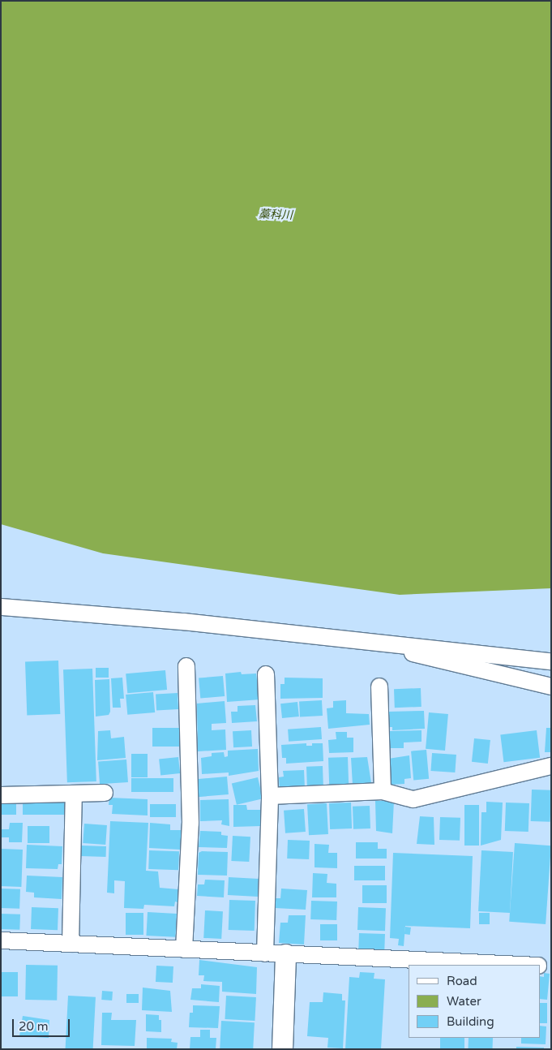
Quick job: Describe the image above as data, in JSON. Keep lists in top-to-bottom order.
{
  "water": ["藁科川"],
  "legend": ["Road", "Water", "Building"],
  "scale_bar": "20 m"
}
